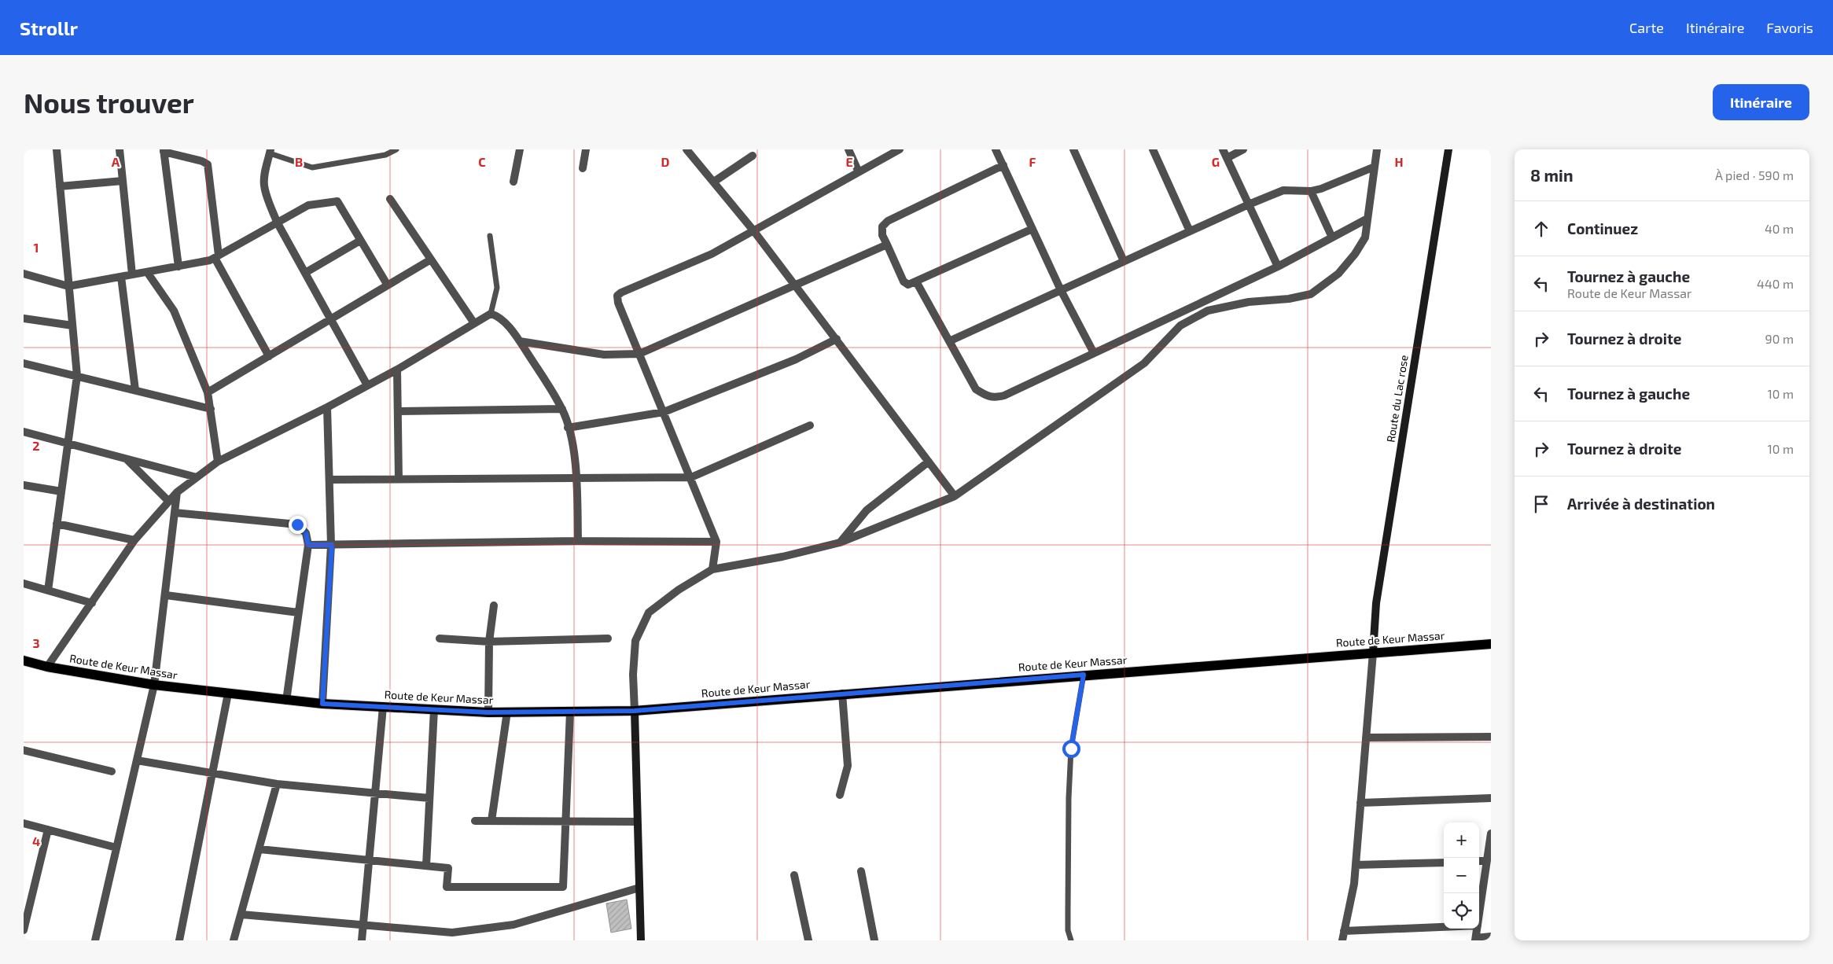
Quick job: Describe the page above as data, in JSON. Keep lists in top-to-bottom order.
{
  "streets": {
    "main road": ["Route du Lac rose", "Route de Keur Massar"]
  },
  "crossings": [
    ["Route du Lac rose", "Route de Keur Massar"]
  ],
  "page": {
    "header": "Strollr",
    "nav": ["Carte", "Itinéraire", "Favoris"],
    "buttons": "Itinéraire",
    "title": "Nous trouver",
    "heading": ["8 min", "À pied · 590 m"],
    "list": [
      ["Continuez", "40 m"],
      ["Tournez à gauche", "Route de Keur Massar", "440 m"],
      ["Tournez à droite", "90 m"],
      ["Tournez à gauche", "10 m"],
      ["Tournez à droite", "10 m"],
      "Arrivée à destination"
    ],
    "map_buttons": ["+", "−"]
  },
  "grid": {
    "columns": [
      "A",
      "B",
      "C",
      "D",
      "E",
      "F",
      "G",
      "H"
    ],
    "rows": [
      "1",
      "2",
      "3",
      "4"
    ]
  }
}
